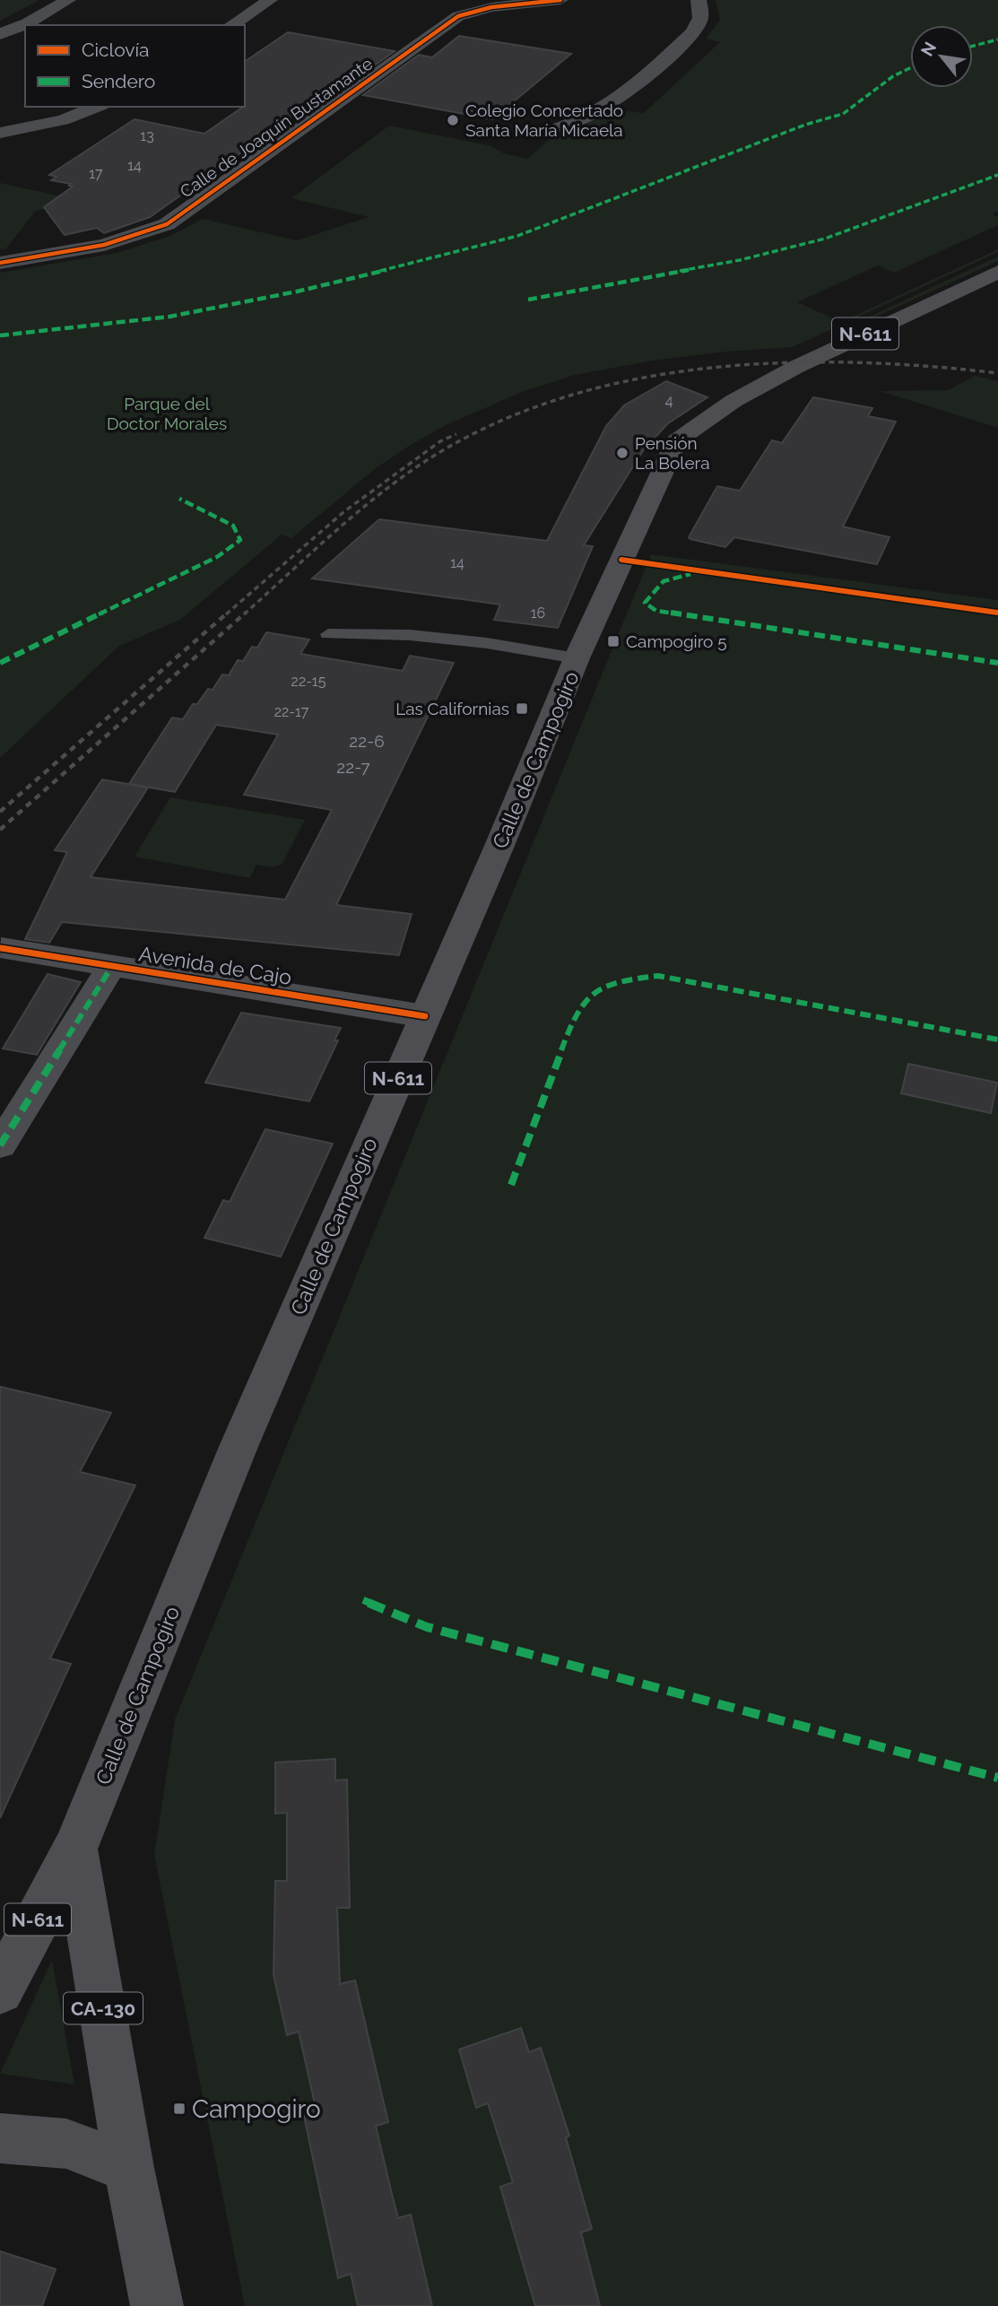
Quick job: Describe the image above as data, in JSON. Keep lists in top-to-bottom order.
{
  "streets": {
    "main road": ["N-611", "Calle de Campogiro", "CA-130"],
    "street": ["Calle de Joaquín Bustamante", "Avenida de Cajo"]
  },
  "crossings": [
    ["N-611", "Calle de Campogiro"],
    ["N-611", "CA-130"],
    ["Calle de Campogiro", "Avenida de Cajo"],
    ["Calle de Campogiro", "CA-130"]
  ],
  "parks": ["Parque del Doctor Morales"],
  "places": {
    "other": ["Colegio Concertado Santa María Micaela", "Pensión La Bolera"],
    "transit": ["Campogiro 5", "Las Californias", "Campogiro"]
  },
  "house_numbers": [
    "13",
    "14",
    "17",
    "4",
    "14",
    "16",
    "22-15",
    "22-17",
    "22-6",
    "22-7"
  ],
  "legend": ["Ciclovía", "Sendero"],
  "north": "top left"
}
